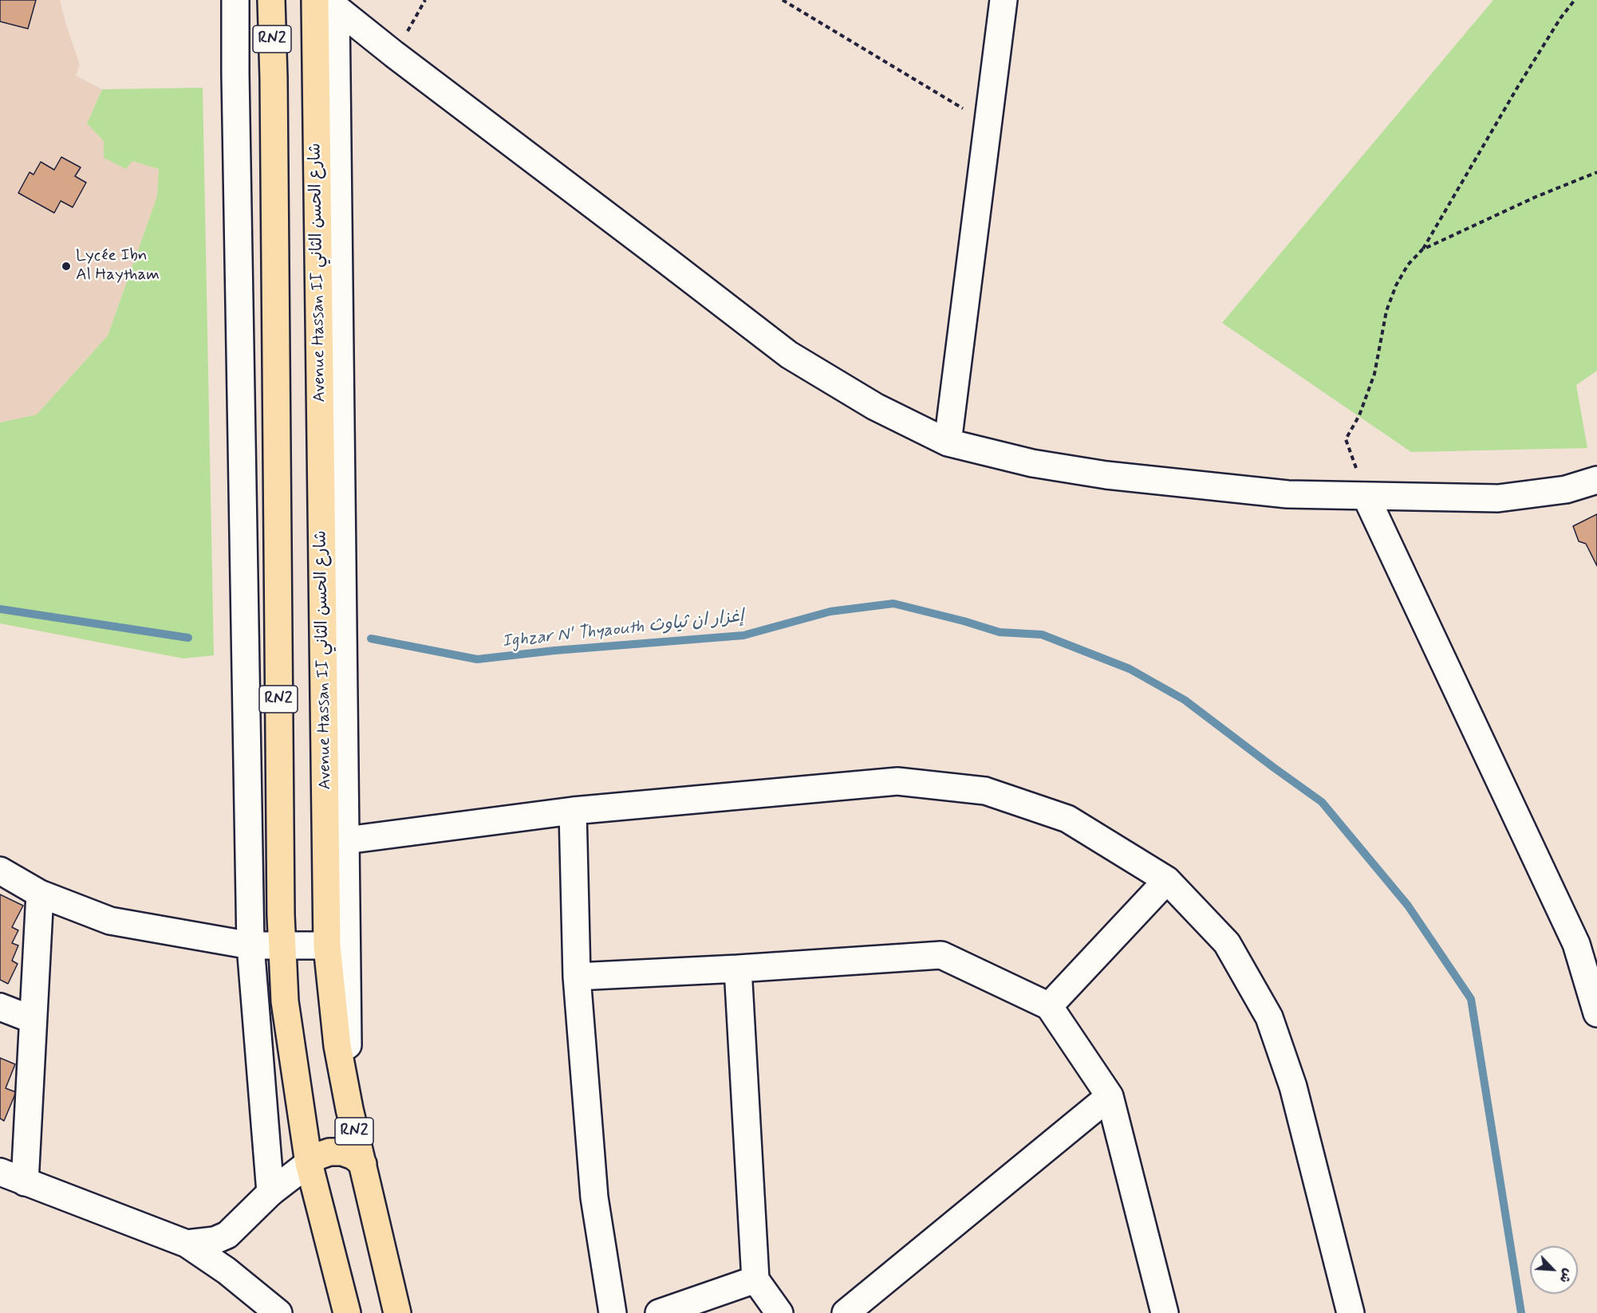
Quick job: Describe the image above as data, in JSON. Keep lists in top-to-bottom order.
{
  "streets": {
    "highway": ["RN2", "Avenue Hassan II شارع الحسن الثاني"]
  },
  "water": ["Ighzar N' Thyaouth إغزار ان ثياوث"],
  "places": ["Lycée Ibn Al Haytham"],
  "north": "bottom right"
}
